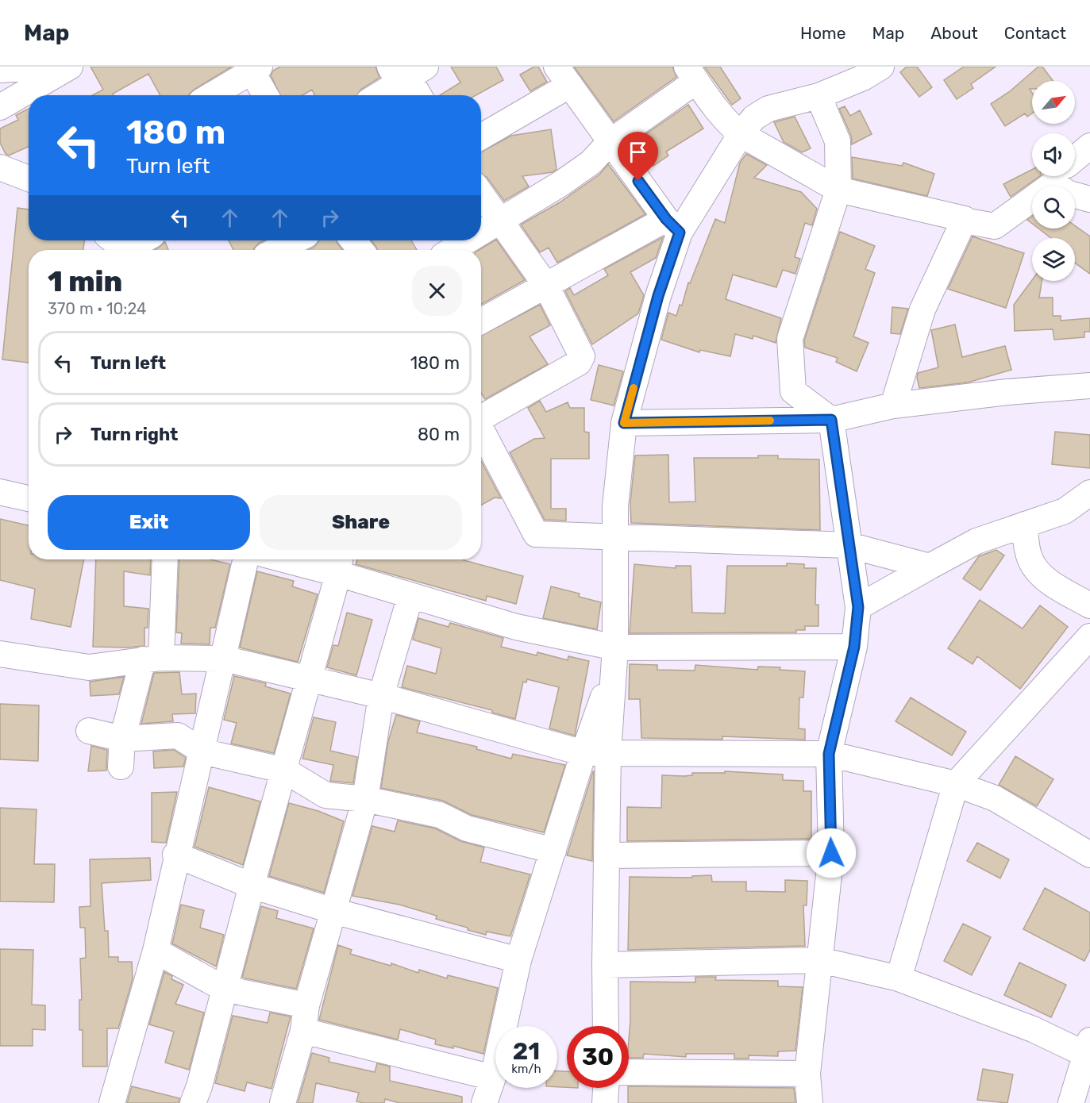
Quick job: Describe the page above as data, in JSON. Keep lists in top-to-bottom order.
{
  "north": "top right",
  "page": {
    "header": "Map",
    "nav": [
      "Home",
      "Map",
      "About",
      "Contact"
    ],
    "turn": ["180 m", "Turn left"],
    "heading": ["1 min", "370 m · 10:24"],
    "list": [
      {
        "name": "Turn left",
        "value": "180 m"
      },
      {
        "name": "Turn right",
        "value": "80 m"
      }
    ],
    "buttons": ["Exit", "Share"],
    "speed": "21 km/h",
    "limit": "30"
  }
}
